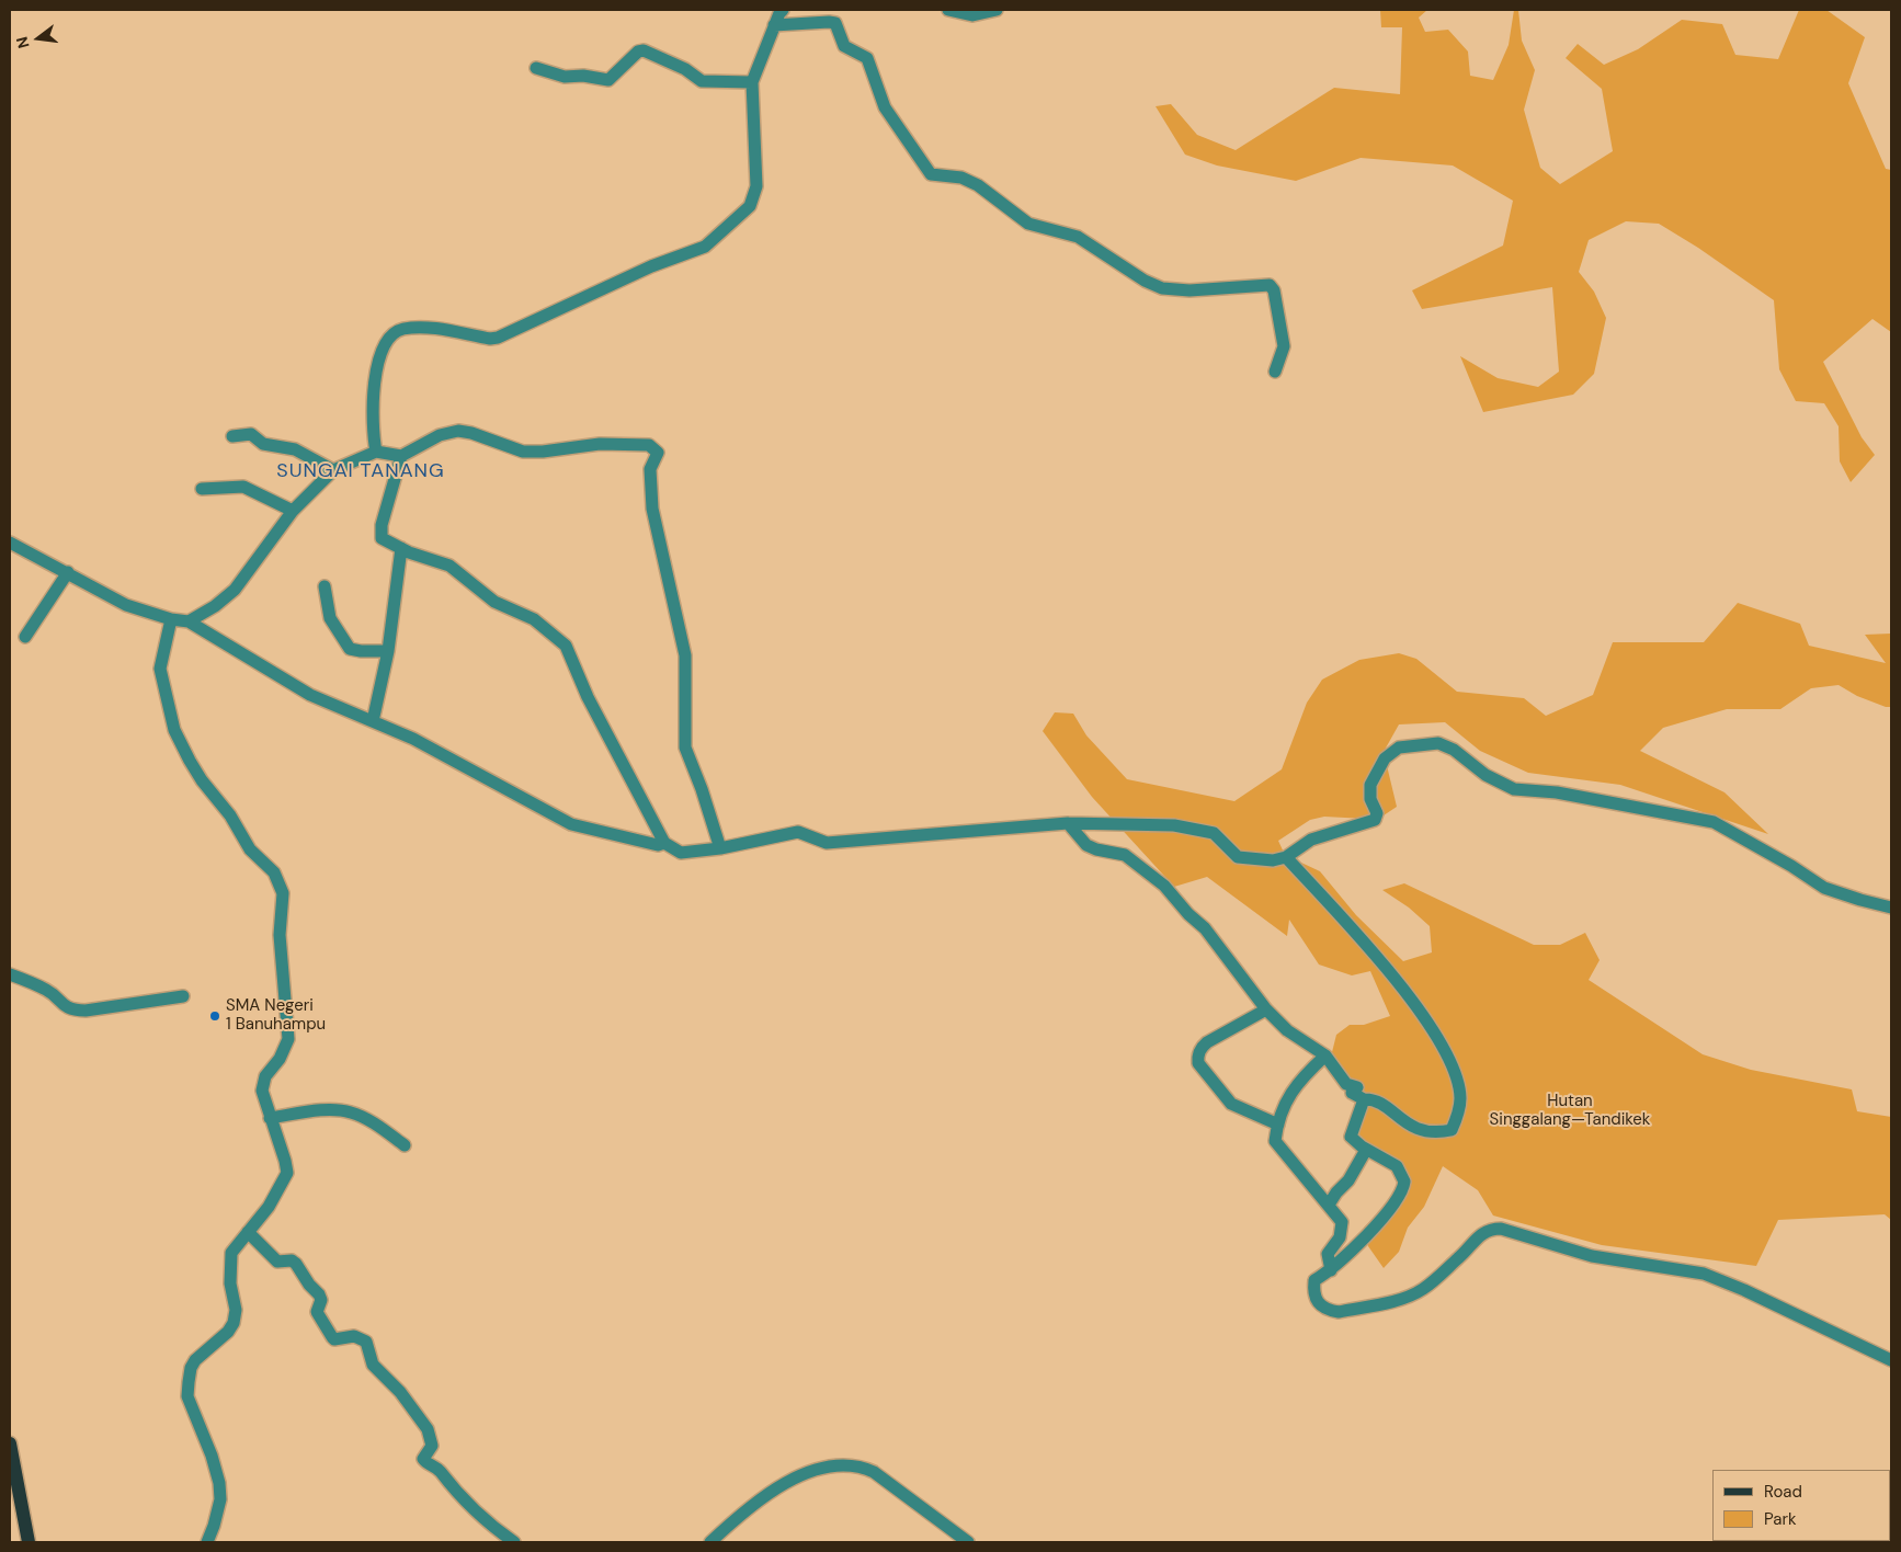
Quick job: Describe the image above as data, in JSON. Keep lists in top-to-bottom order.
{
  "districts": ["SUNGAI TANANG"],
  "parks": ["Hutan Singgalang—Tandikek"],
  "places": ["SMA Negeri 1 Banuhampu"],
  "legend": ["Road", "Park"],
  "north": "left"
}
